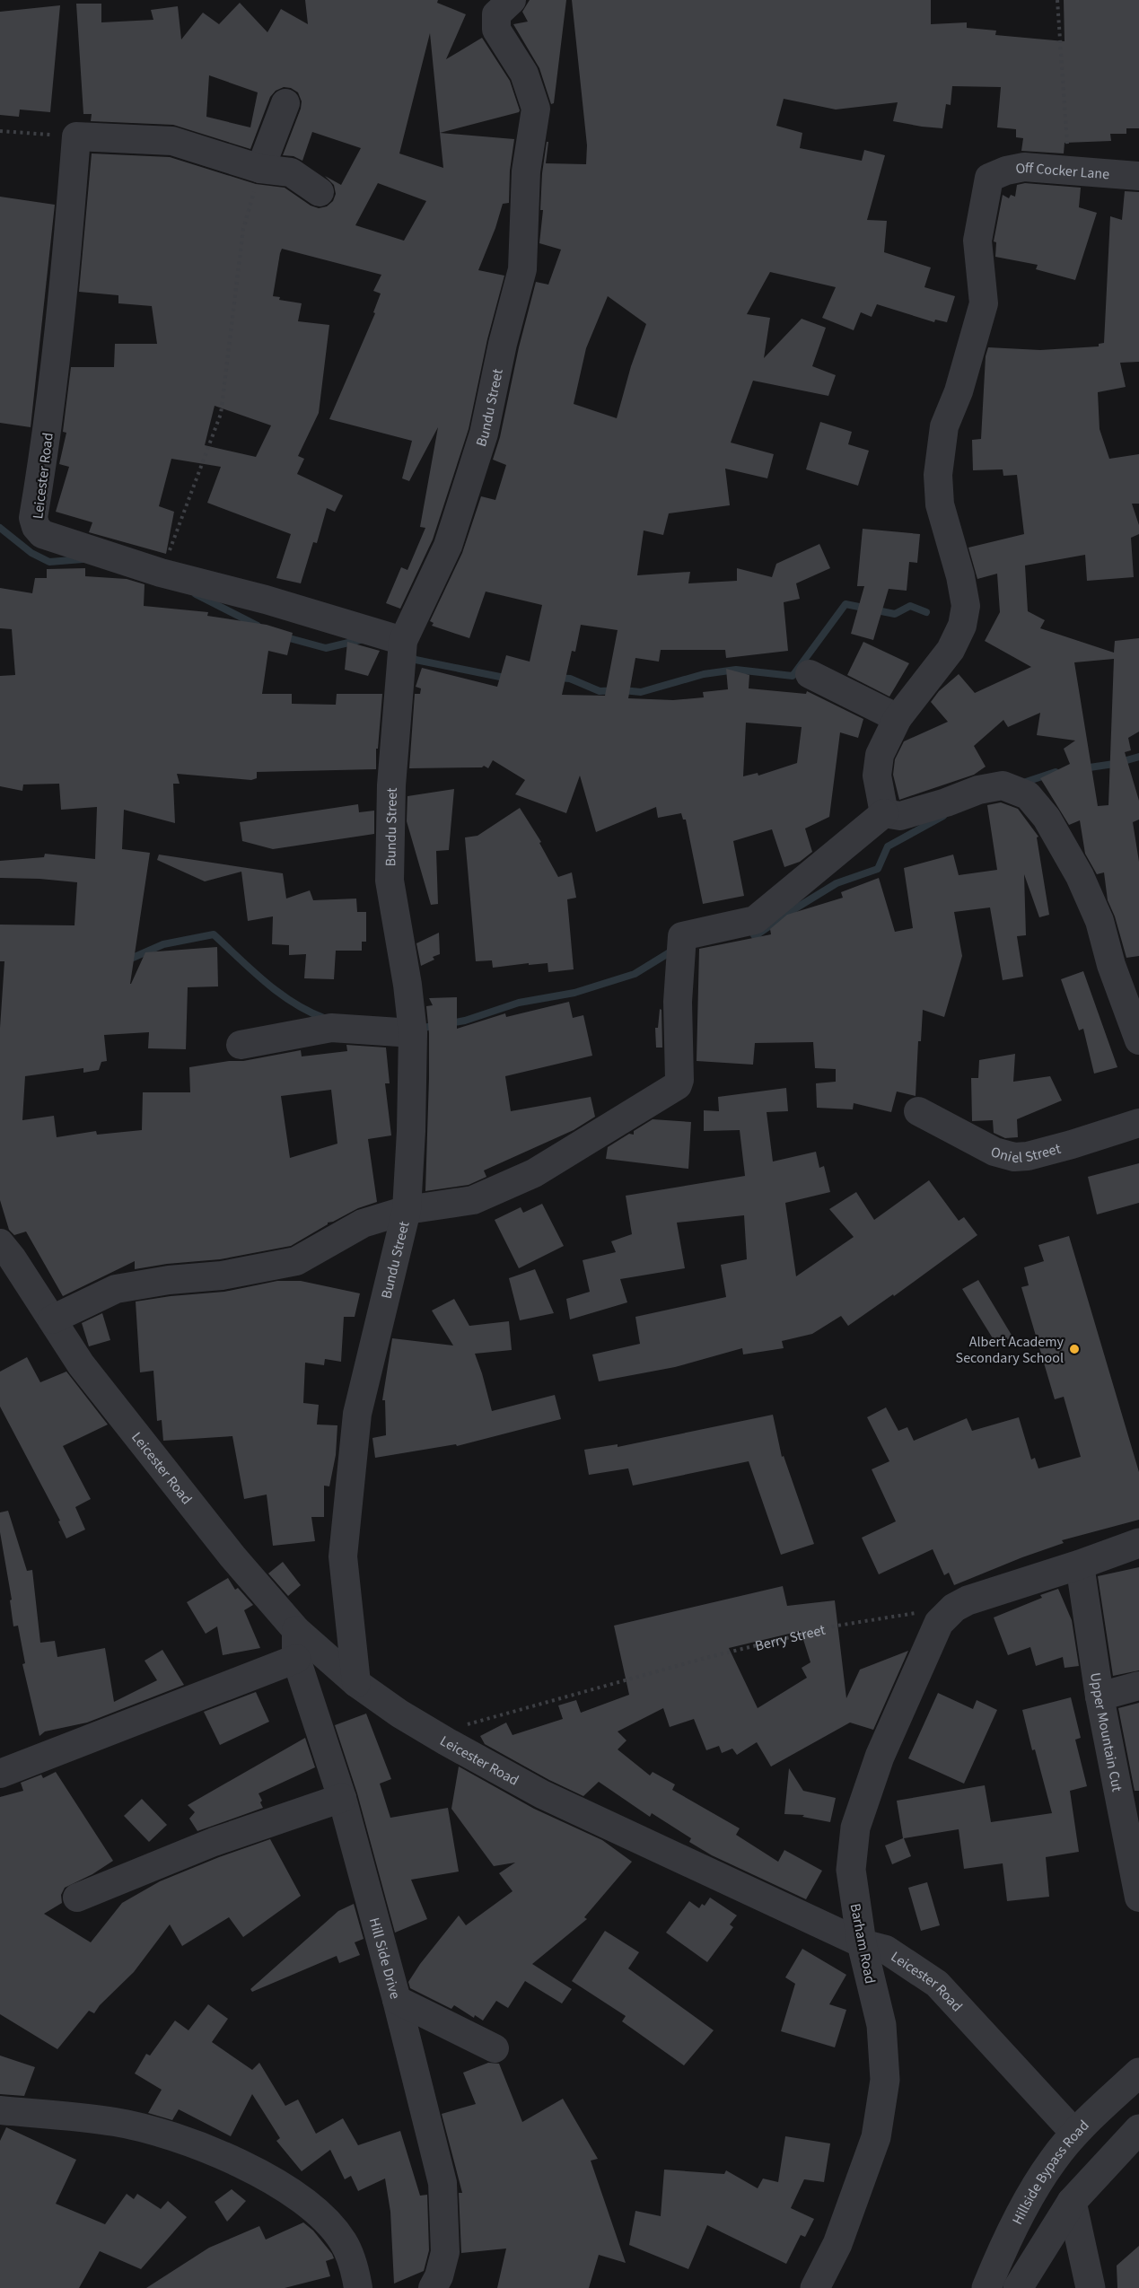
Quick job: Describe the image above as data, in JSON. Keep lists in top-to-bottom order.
{
  "streets": {
    "street": [
      "Off Cocker Lane",
      "Bundu Street",
      "Leicester Road",
      "Oniel Street",
      "Upper Mountain Cut",
      "Barham Road",
      "Hill Side Drive",
      "Hillside Bypass Road"
    ],
    "path": ["Berry Street"]
  },
  "crossings": [
    ["Bundu Street", "Leicester Road"],
    ["Leicester Road", "Berry Street"],
    ["Leicester Road", "Barham Road"],
    ["Leicester Road", "Hill Side Drive"],
    ["Leicester Road", "Hillside Bypass Road"],
    ["Berry Street", "Barham Road"]
  ],
  "places": ["Albert Academy Secondary School"]
}
